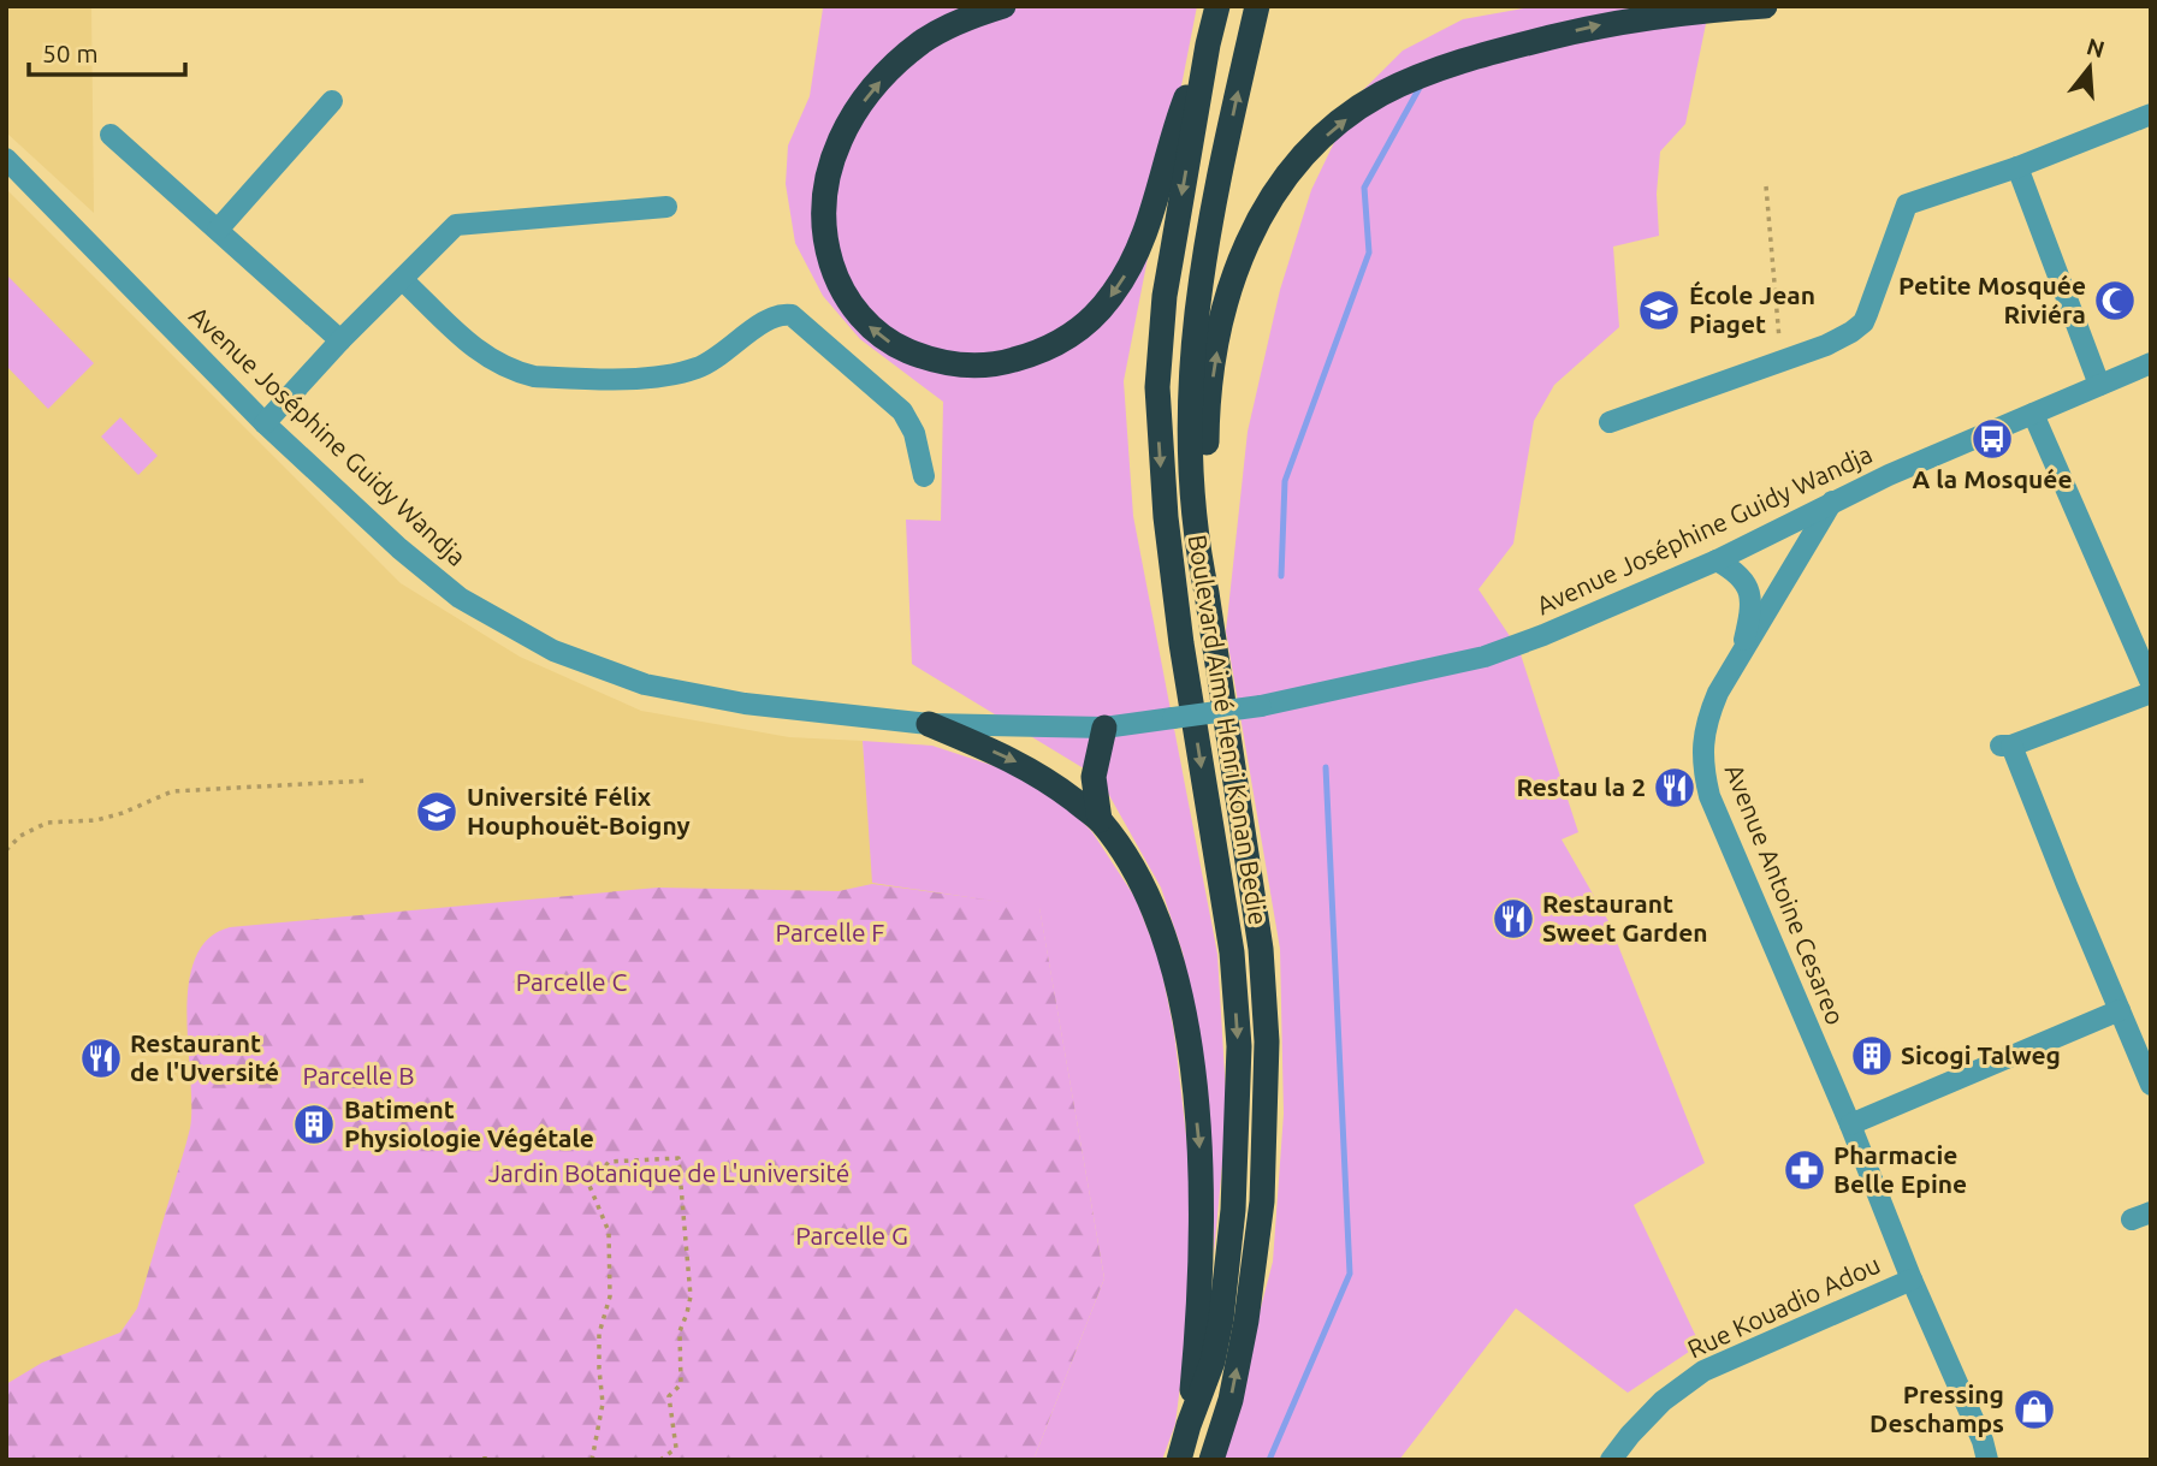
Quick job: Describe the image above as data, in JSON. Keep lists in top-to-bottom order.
{
  "streets": {
    "highway": ["Boulevard Aimé Henri Konan Bedie"],
    "street": ["Avenue Joséphine Guidy Wandja", "Avenue Antoine Cesareo", "Rue Kouadio Adou"]
  },
  "crossings": [
    ["Avenue Joséphine Guidy Wandja", "Avenue Antoine Cesareo"],
    ["Avenue Antoine Cesareo", "Rue Kouadio Adou"]
  ],
  "parks": [
    "Parcelle F",
    "Parcelle C",
    "Parcelle B",
    "Jardin Botanique de L'université",
    "Parcelle G"
  ],
  "places": {
    "mosque": ["Petite Mosquée Riviéra"],
    "school or university": ["École Jean Piaget", "Université Félix Houphouët-Boigny"],
    "bus stop": ["A la Mosquée"],
    "restaurant": ["Restau la 2", "Restaurant Sweet Garden", "Restaurant de l'Uversité"],
    "building": ["Sicogi Talweg", "Batiment Physiologie Végétale"],
    "pharmacy": ["Pharmacie Belle Epine"],
    "shop": ["Pressing Deschamps"]
  },
  "scale_bar": "50 m",
  "north": "top"
}
